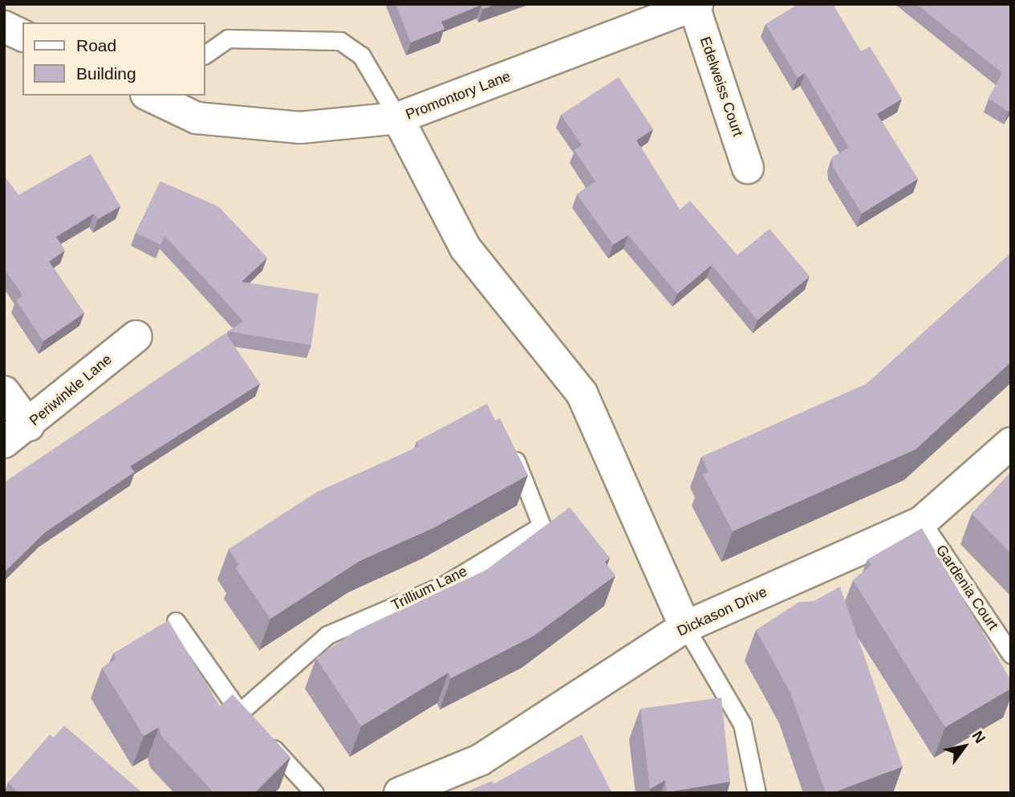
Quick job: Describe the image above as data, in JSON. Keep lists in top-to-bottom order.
{
  "streets": {
    "street": [
      "Edelweiss Court",
      "Promontory Lane",
      "Periwinkle Lane",
      "Dickason Drive"
    ],
    "lane": ["Gardenia Court", "Trillium Lane"]
  },
  "crossings": [
    ["Edelweiss Court", "Promontory Lane"],
    ["Gardenia Court", "Dickason Drive"]
  ],
  "legend": ["Road", "Building"],
  "north": "top right"
}
